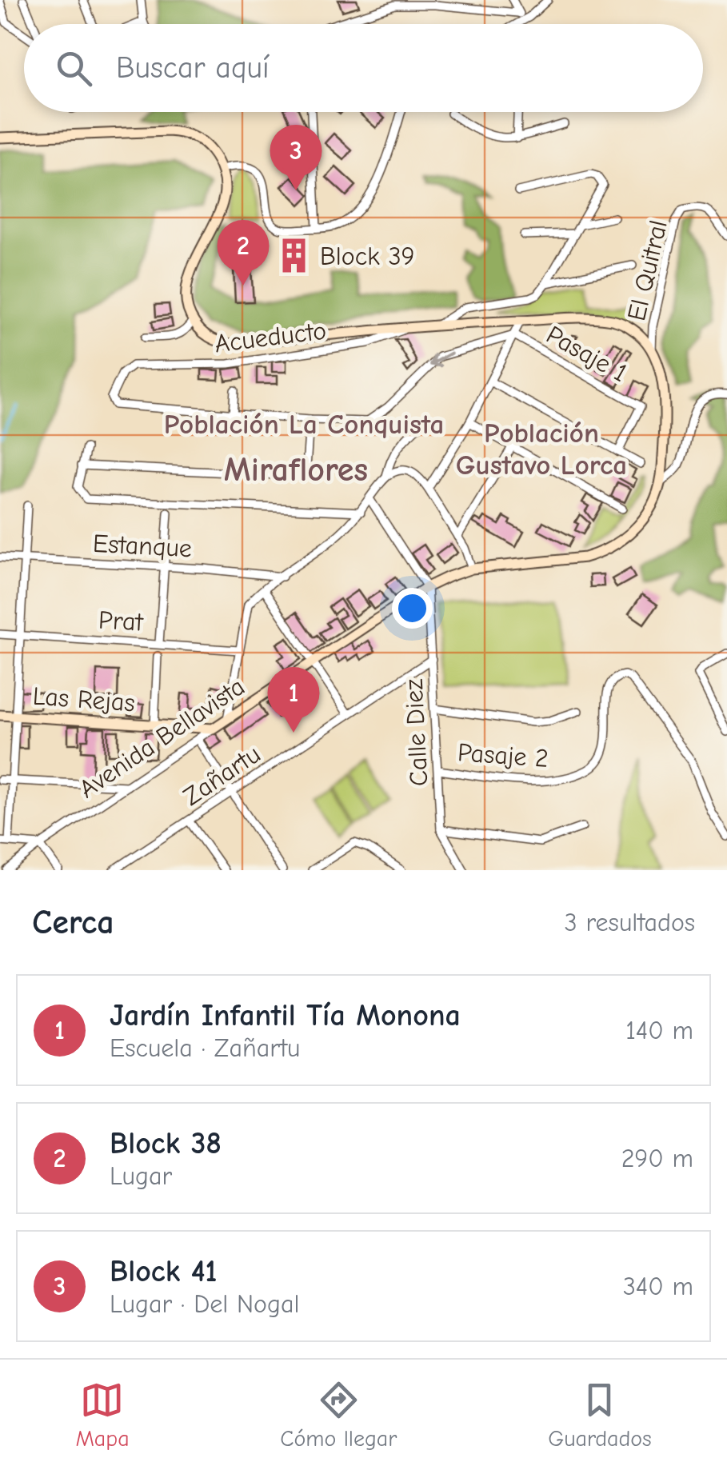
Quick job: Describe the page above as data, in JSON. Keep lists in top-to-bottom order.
{
  "streets": {
    "street": [
      "El Quitral",
      "Acueducto",
      "Pasaje 1",
      "Estanque",
      "Prat",
      "Las Rejas",
      "Calle Diez",
      "Avenida Bellavista",
      "Pasaje 2",
      "Zañartu"
    ]
  },
  "crossings": [
    ["Las Rejas", "Avenida Bellavista"],
    ["Calle Diez", "Avenida Bellavista"],
    ["Calle Diez", "Pasaje 2"],
    ["Calle Diez", "Zañartu"]
  ],
  "districts": ["Población La Conquista", "Población Gustavo Lorca", "Miraflores"],
  "places": {
    "building": ["Block 39"]
  },
  "page": {
    "search": "Buscar aquí",
    "pins": ["3", "2", "1"],
    "heading": ["Cerca", "3 resultados"],
    "list": [
      {
        "mark": "1",
        "name": "Jardín Infantil Tía Monona",
        "note": "Escuela · Zañartu",
        "value": "140 m"
      },
      {
        "mark": "2",
        "name": "Block 38",
        "note": "Lugar",
        "value": "290 m"
      },
      {
        "mark": "3",
        "name": "Block 41",
        "note": "Lugar · Del Nogal",
        "value": "340 m"
      }
    ],
    "nav": ["Mapa", "Cómo llegar", "Guardados"]
  }
}
